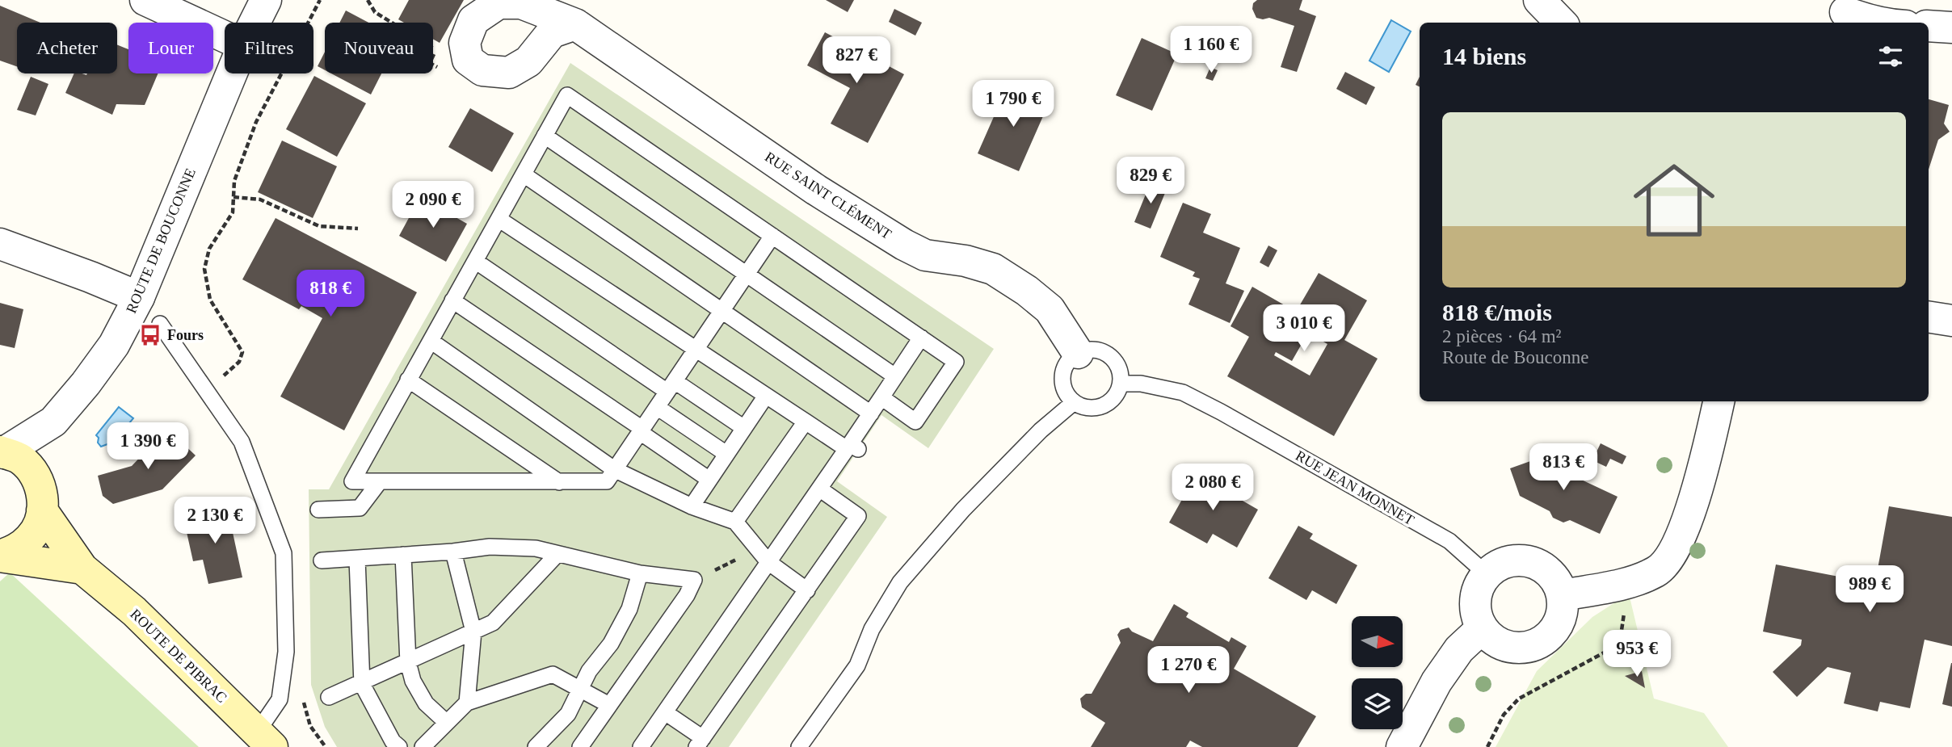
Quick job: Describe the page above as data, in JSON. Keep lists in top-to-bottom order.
{
  "streets": {
    "main road": ["ROUTE DE PIBRAC"],
    "street": ["RUE SAINT CLÉMENT", "ROUTE DE BOUCONNE"],
    "lane": ["RUE JEAN MONNET"]
  },
  "crossings": [
    ["RUE SAINT CLÉMENT", "RUE JEAN MONNET"]
  ],
  "places": {
    "bus stop": ["Fours"]
  },
  "north": "right",
  "page": {
    "chip": [
      "Acheter",
      "Louer",
      "Filtres",
      "Nouveau"
    ],
    "heading": "14 biens",
    "price": [
      "1 160 €",
      "827 €",
      "1 790 €",
      "829 €",
      "2 090 €",
      "818 €",
      "3 010 €",
      "1 390 €",
      "813 €",
      "2 080 €",
      "2 130 €",
      "989 €",
      "953 €",
      "1 270 €"
    ],
    "list": [
      {
        "name": "818 €/mois",
        "note": "2 pièces · 64 m² · Route de Bouconne"
      }
    ]
  }
}
